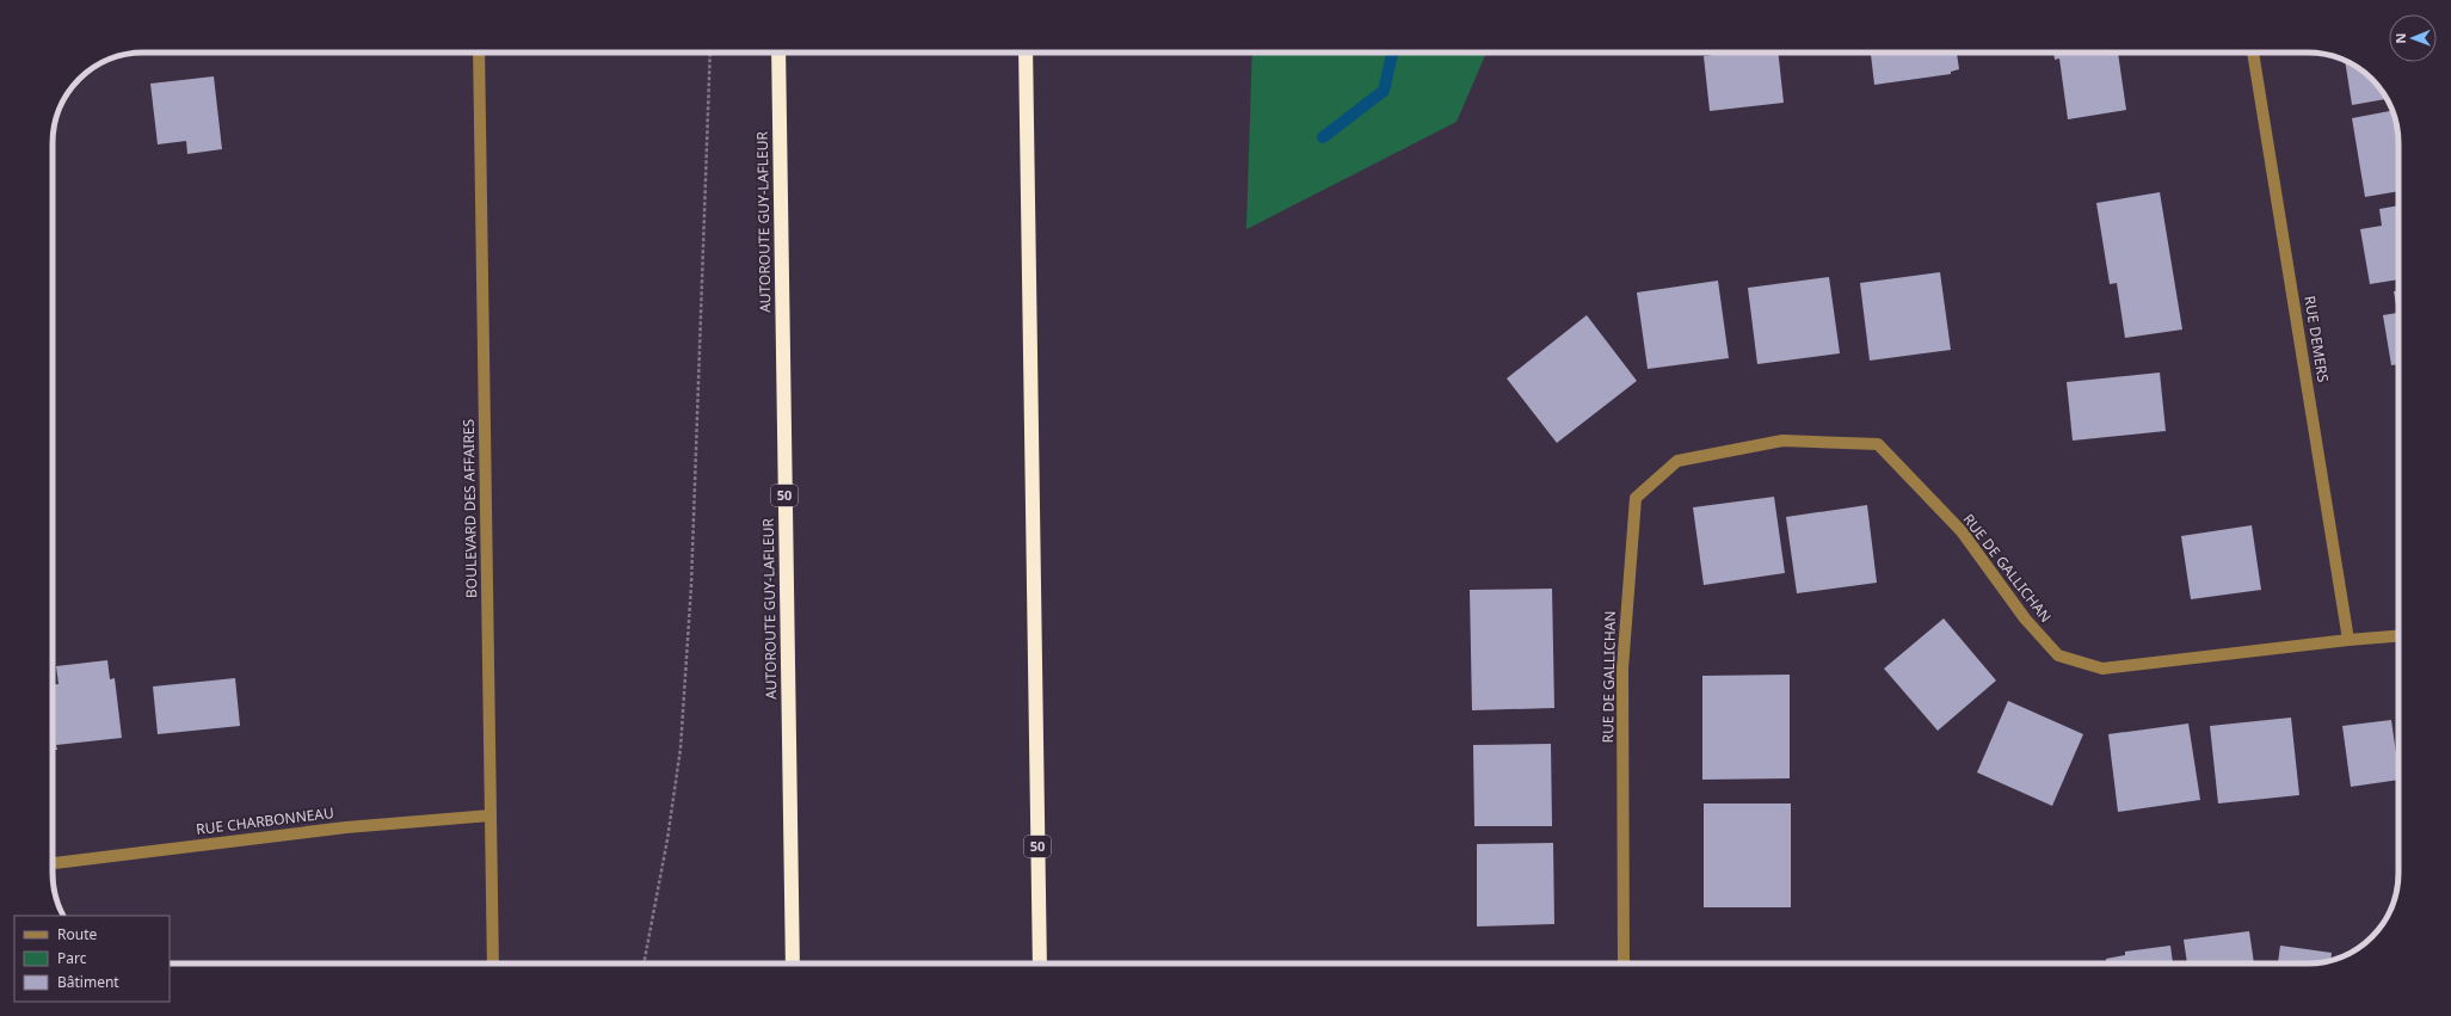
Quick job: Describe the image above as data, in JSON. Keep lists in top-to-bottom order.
{
  "streets": {
    "highway": ["AUTOROUTE GUY-LAFLEUR", "50"],
    "street": [
      "RUE DEMERS",
      "BOULEVARD DES AFFAIRES",
      "RUE DE GALLICHAN",
      "RUE CHARBONNEAU"
    ]
  },
  "crossings": [
    ["RUE DEMERS", "RUE DE GALLICHAN"],
    ["BOULEVARD DES AFFAIRES", "RUE CHARBONNEAU"]
  ],
  "legend": ["Route", "Parc", "Bâtiment"],
  "north": "left"
}
